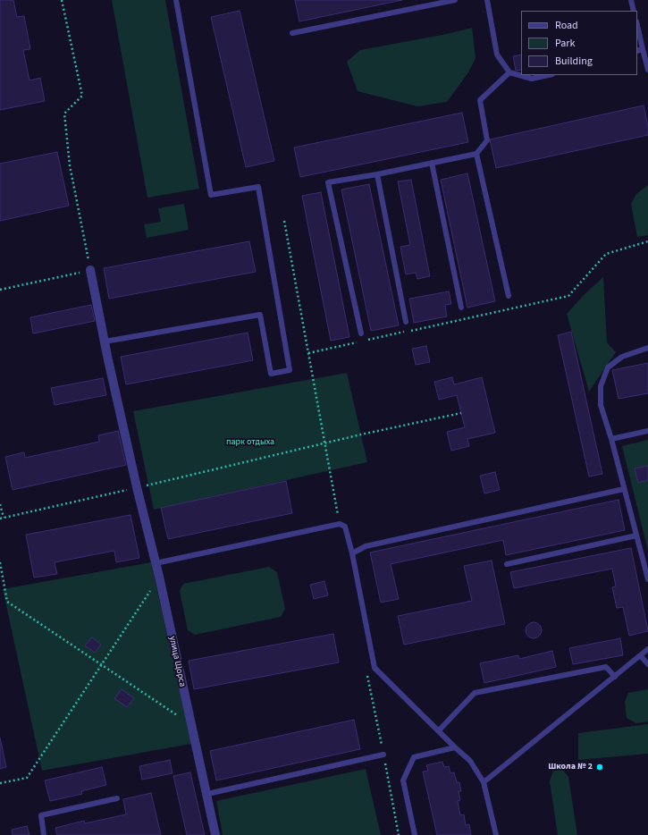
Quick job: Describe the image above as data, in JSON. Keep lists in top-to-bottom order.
{
  "streets": {
    "street": ["улица Щорса"]
  },
  "parks": ["парк отдыха"],
  "places": ["Школа № 2"],
  "legend": ["Road", "Park", "Building"]
}
